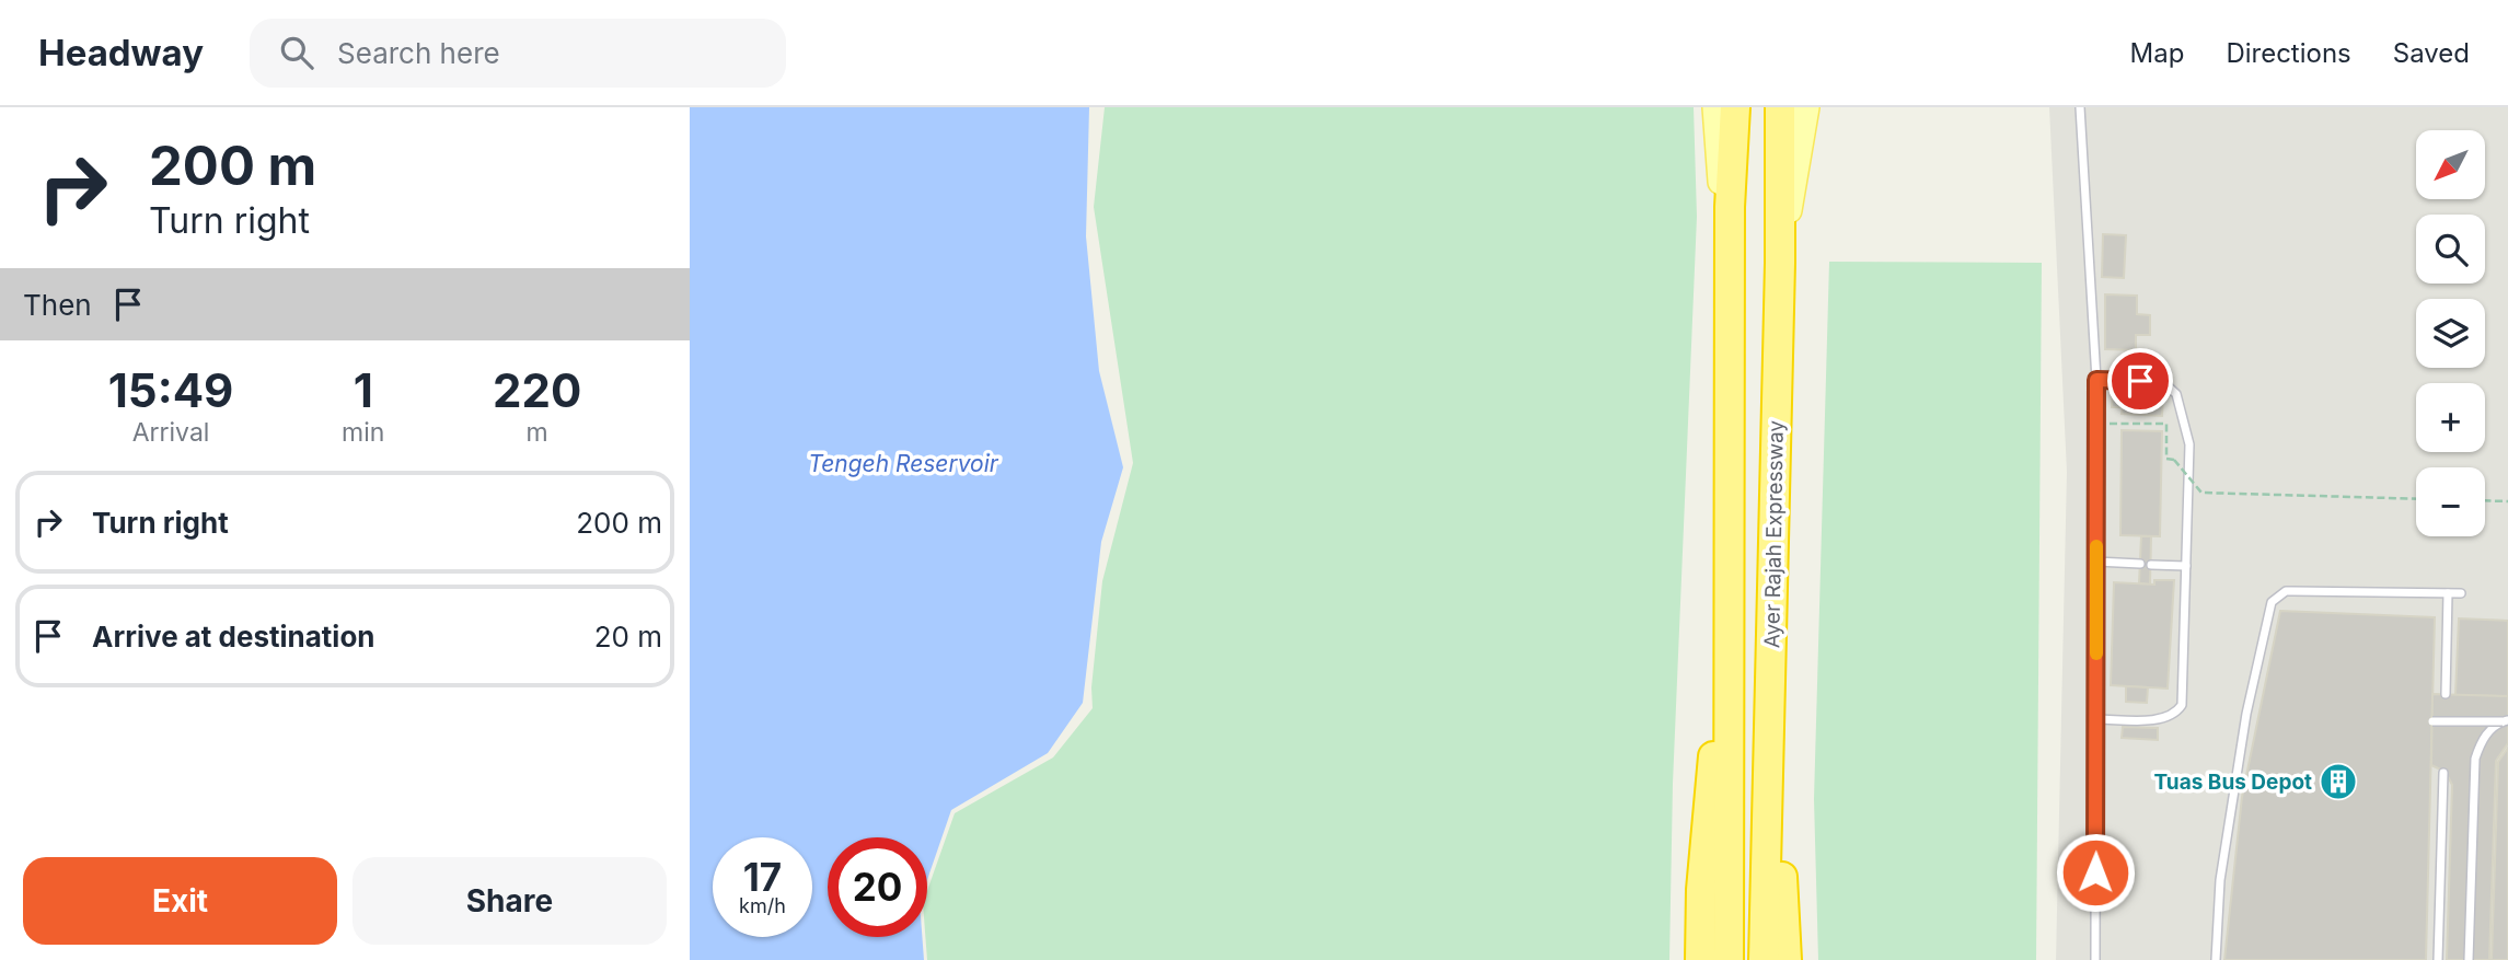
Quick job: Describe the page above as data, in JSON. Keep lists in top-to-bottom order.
{
  "streets": {
    "highway": ["Ayer Rajah Expressway"]
  },
  "water": ["Tengeh Reservoir"],
  "places": {
    "building": ["Tuas Bus Depot"]
  },
  "north": "bottom left",
  "page": {
    "header": "Headway",
    "search": "Search here",
    "nav": ["Map", "Directions", "Saved"],
    "turn": ["200 m", "Turn right"],
    "map_buttons": ["+", "−"],
    "then": "Then",
    "eta": [
      "15:49",
      "Arrival",
      "1",
      "min",
      "220",
      "m"
    ],
    "list": [
      {
        "name": "Turn right",
        "value": "200 m"
      },
      {
        "name": "Arrive at destination",
        "value": "20 m"
      }
    ],
    "speed": "17 km/h",
    "limit": "20",
    "buttons": ["Exit", "Share"]
  }
}
